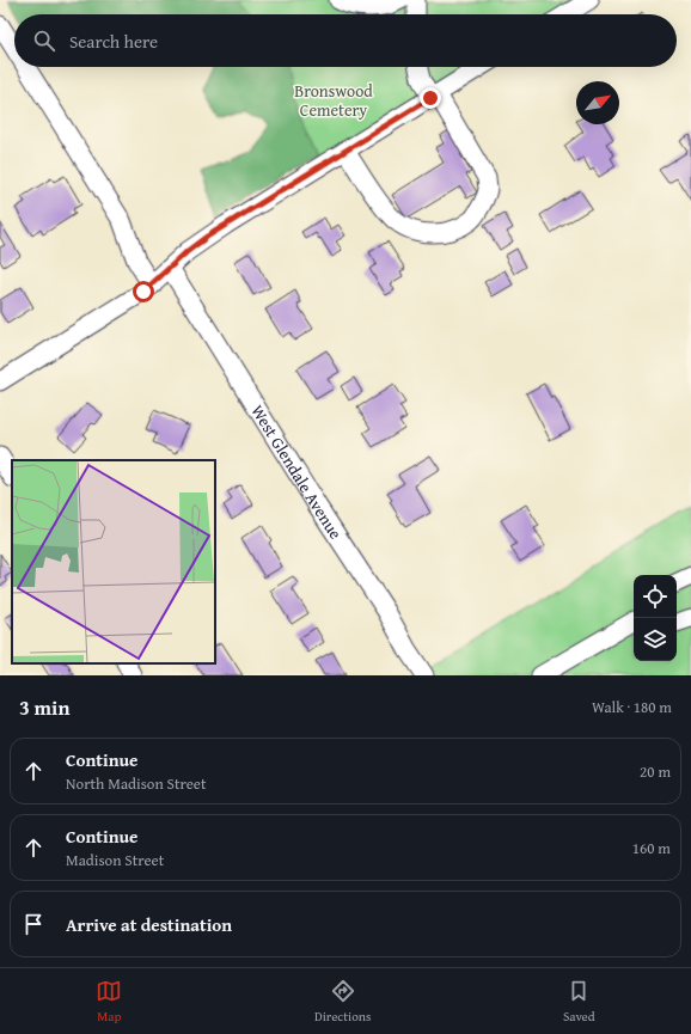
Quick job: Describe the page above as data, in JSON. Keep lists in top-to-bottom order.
{
  "streets": {
    "street": ["West Glendale Avenue"]
  },
  "parks": ["Bronswood Cemetery"],
  "north": "top right",
  "page": {
    "search": "Search here",
    "heading": ["3 min", "Walk · 180 m"],
    "list": [
      ["Continue", "North Madison Street", "20 m"],
      ["Continue", "Madison Street", "160 m"],
      "Arrive at destination"
    ],
    "nav": ["Map", "Directions", "Saved"]
  }
}
